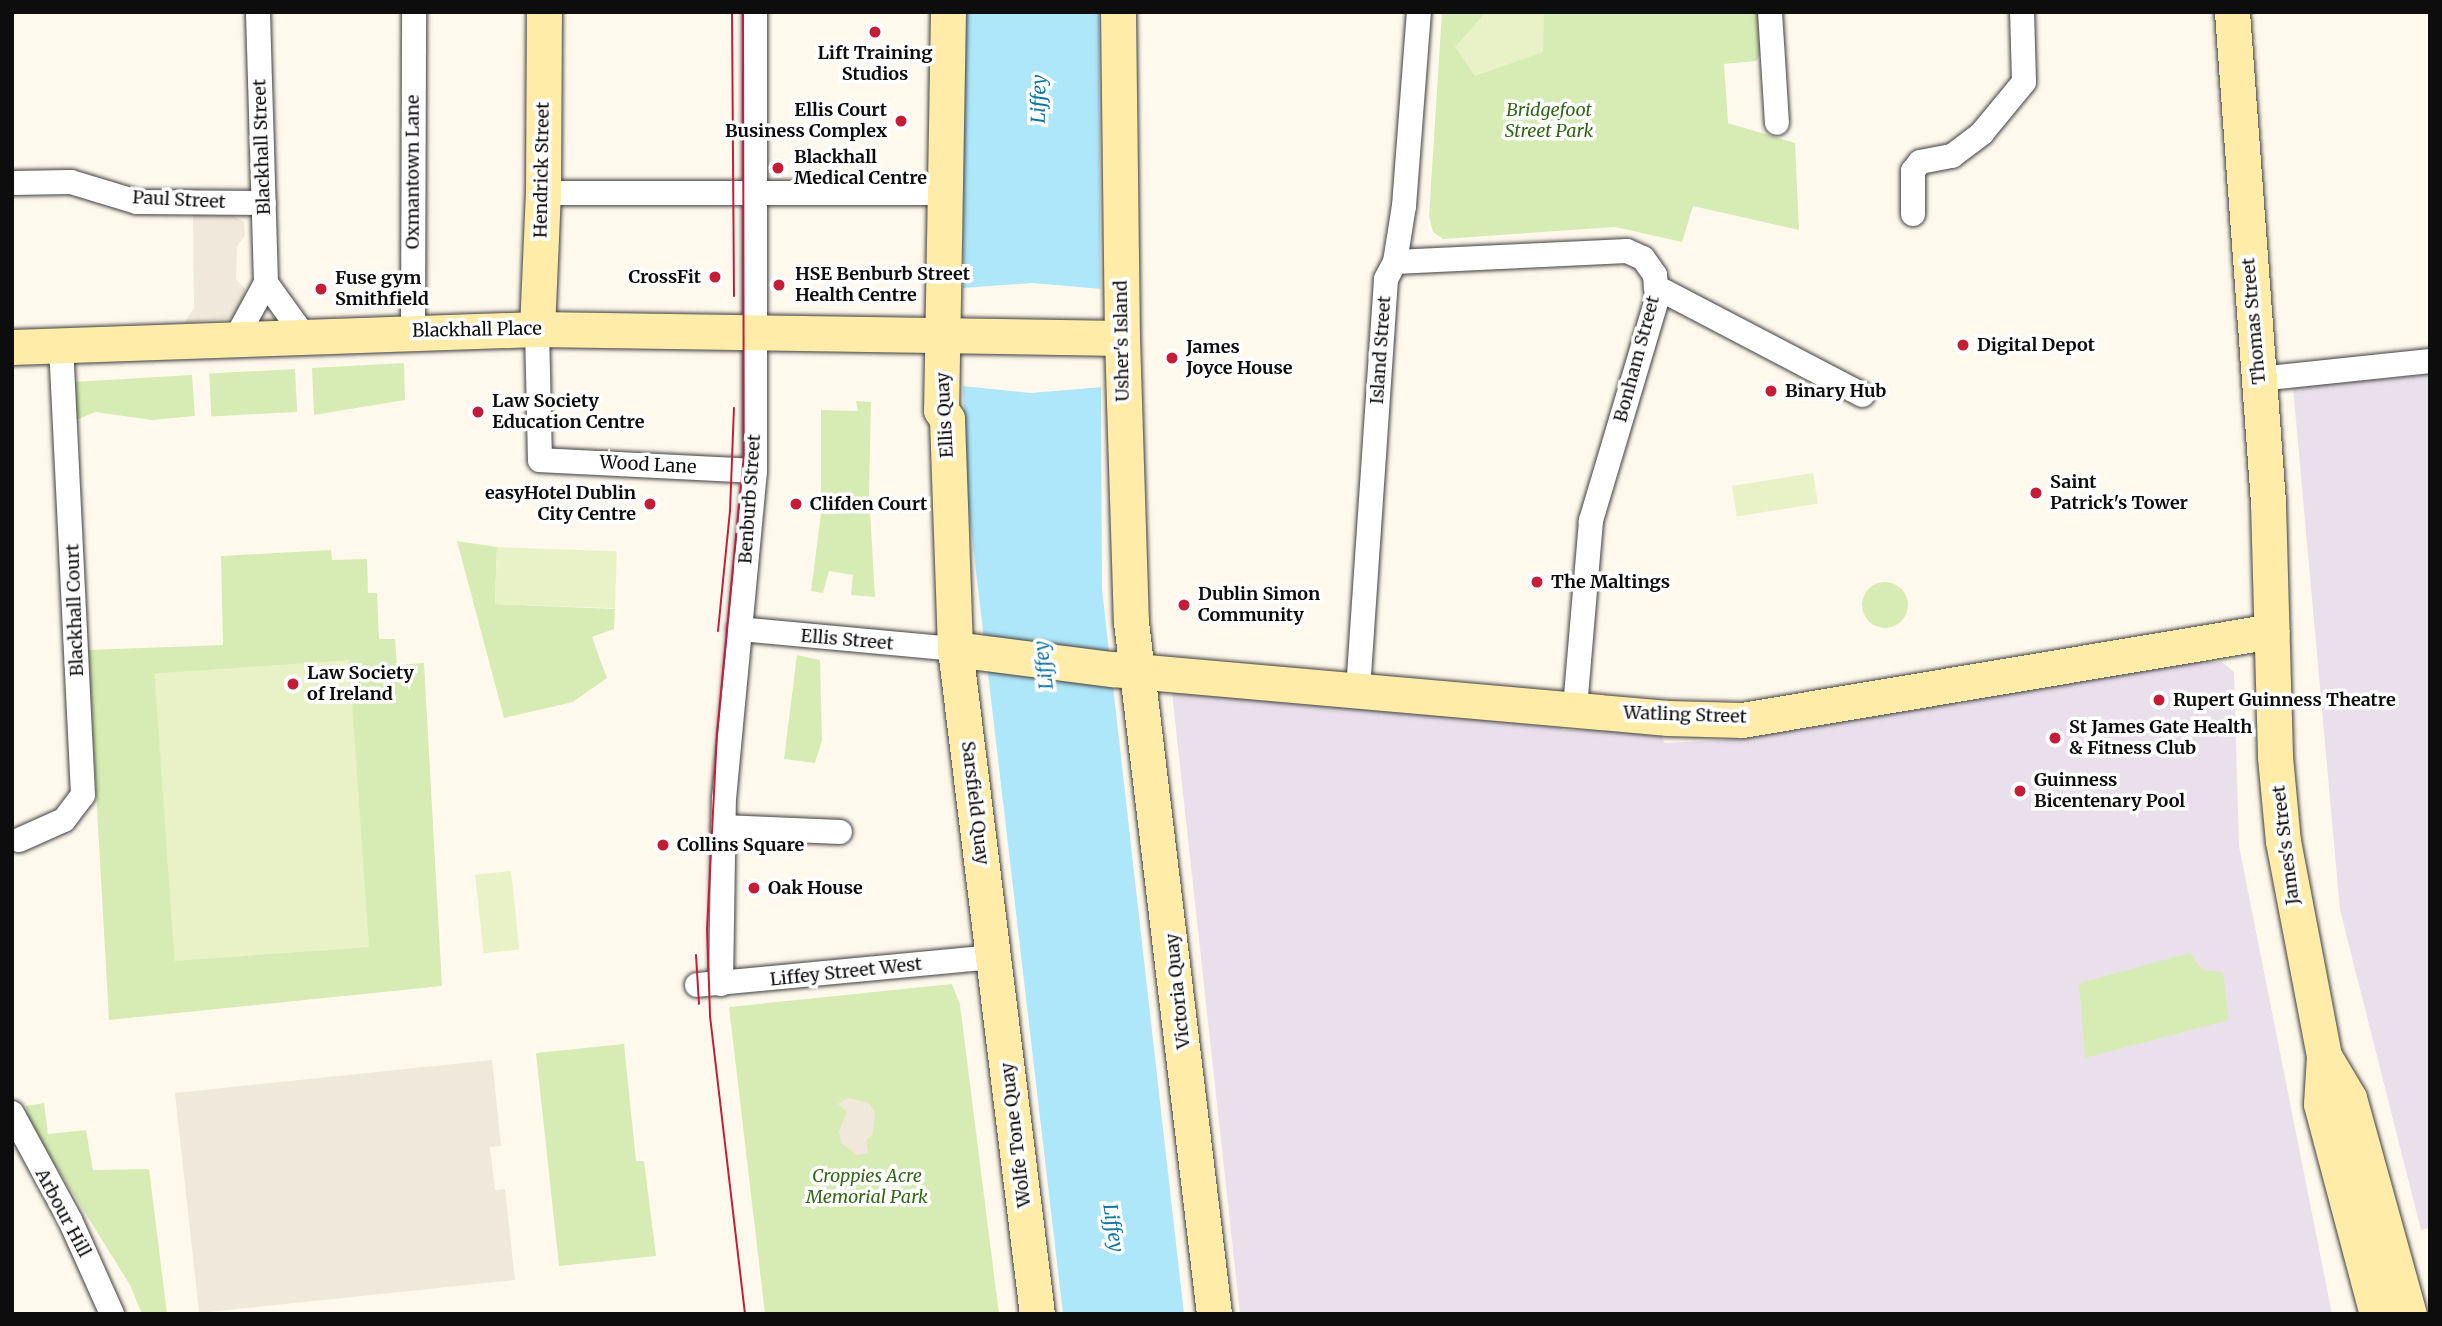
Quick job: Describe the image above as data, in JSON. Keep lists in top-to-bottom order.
{
  "streets": {
    "main road": [
      "Hendrick Street",
      "Thomas Street",
      "Blackhall Place",
      "Usher's Island",
      "Ellis Quay",
      "Watling Street",
      "Sarsfield Quay",
      "James's Street",
      "Victoria Quay",
      "Wolfe Tone Quay"
    ],
    "street": [
      "Blackhall Street",
      "Oxmantown Lane",
      "Paul Street",
      "Island Street",
      "Bonham Street",
      "Wood Lane",
      "Benburb Street",
      "Blackhall Court",
      "Ellis Street",
      "Liffey Street West",
      "Arbour Hill"
    ]
  },
  "crossings": [
    ["Blackhall Street", "Paul Street"],
    ["Blackhall Street", "Blackhall Place"],
    ["Hendrick Street", "Blackhall Place"],
    ["Hendrick Street", "Wood Lane"],
    ["Oxmantown Lane", "Blackhall Place"],
    ["Thomas Street", "Watling Street"],
    ["Thomas Street", "James's Street"],
    ["Blackhall Place", "Usher's Island"],
    ["Blackhall Place", "Ellis Quay"],
    ["Blackhall Place", "Wood Lane"],
    ["Blackhall Place", "Benburb Street"],
    ["Blackhall Place", "Blackhall Court"],
    ["Usher's Island", "Watling Street"],
    ["Usher's Island", "Victoria Quay"],
    ["Island Street", "Bonham Street"],
    ["Island Street", "Watling Street"],
    ["Bonham Street", "Watling Street"],
    ["Ellis Quay", "Ellis Street"],
    ["Ellis Quay", "Watling Street"],
    ["Ellis Quay", "Sarsfield Quay"],
    ["Wood Lane", "Benburb Street"],
    ["Benburb Street", "Ellis Street"],
    ["Benburb Street", "Liffey Street West"],
    ["Ellis Street", "Watling Street"],
    ["Ellis Street", "Sarsfield Quay"],
    ["Watling Street", "Sarsfield Quay"],
    ["Watling Street", "James's Street"],
    ["Watling Street", "Victoria Quay"],
    ["Sarsfield Quay", "Liffey Street West"],
    ["Sarsfield Quay", "Wolfe Tone Quay"],
    ["Liffey Street West", "Wolfe Tone Quay"]
  ],
  "water": ["Liffey"],
  "parks": ["Bridgefoot Street Park", "Croppies Acre Memorial Park"],
  "places": [
    "Lift Training Studios",
    "Ellis Court Business Complex",
    "Blackhall Medical Centre",
    "CrossFit",
    "HSE Benburb Street Health Centre",
    "Fuse gym Smithfield",
    "Digital Depot",
    "James Joyce House",
    "Binary Hub",
    "Law Society Education Centre",
    "Saint Patrick's Tower",
    "easyHotel Dublin City Centre",
    "Clifden Court",
    "The Maltings",
    "Dublin Simon Community",
    "Law Society of Ireland",
    "Rupert Guinness Theatre",
    "St James Gate Health & Fitness Club",
    "Guinness Bicentenary Pool",
    "Collins Square",
    "Oak House"
  ]
}
